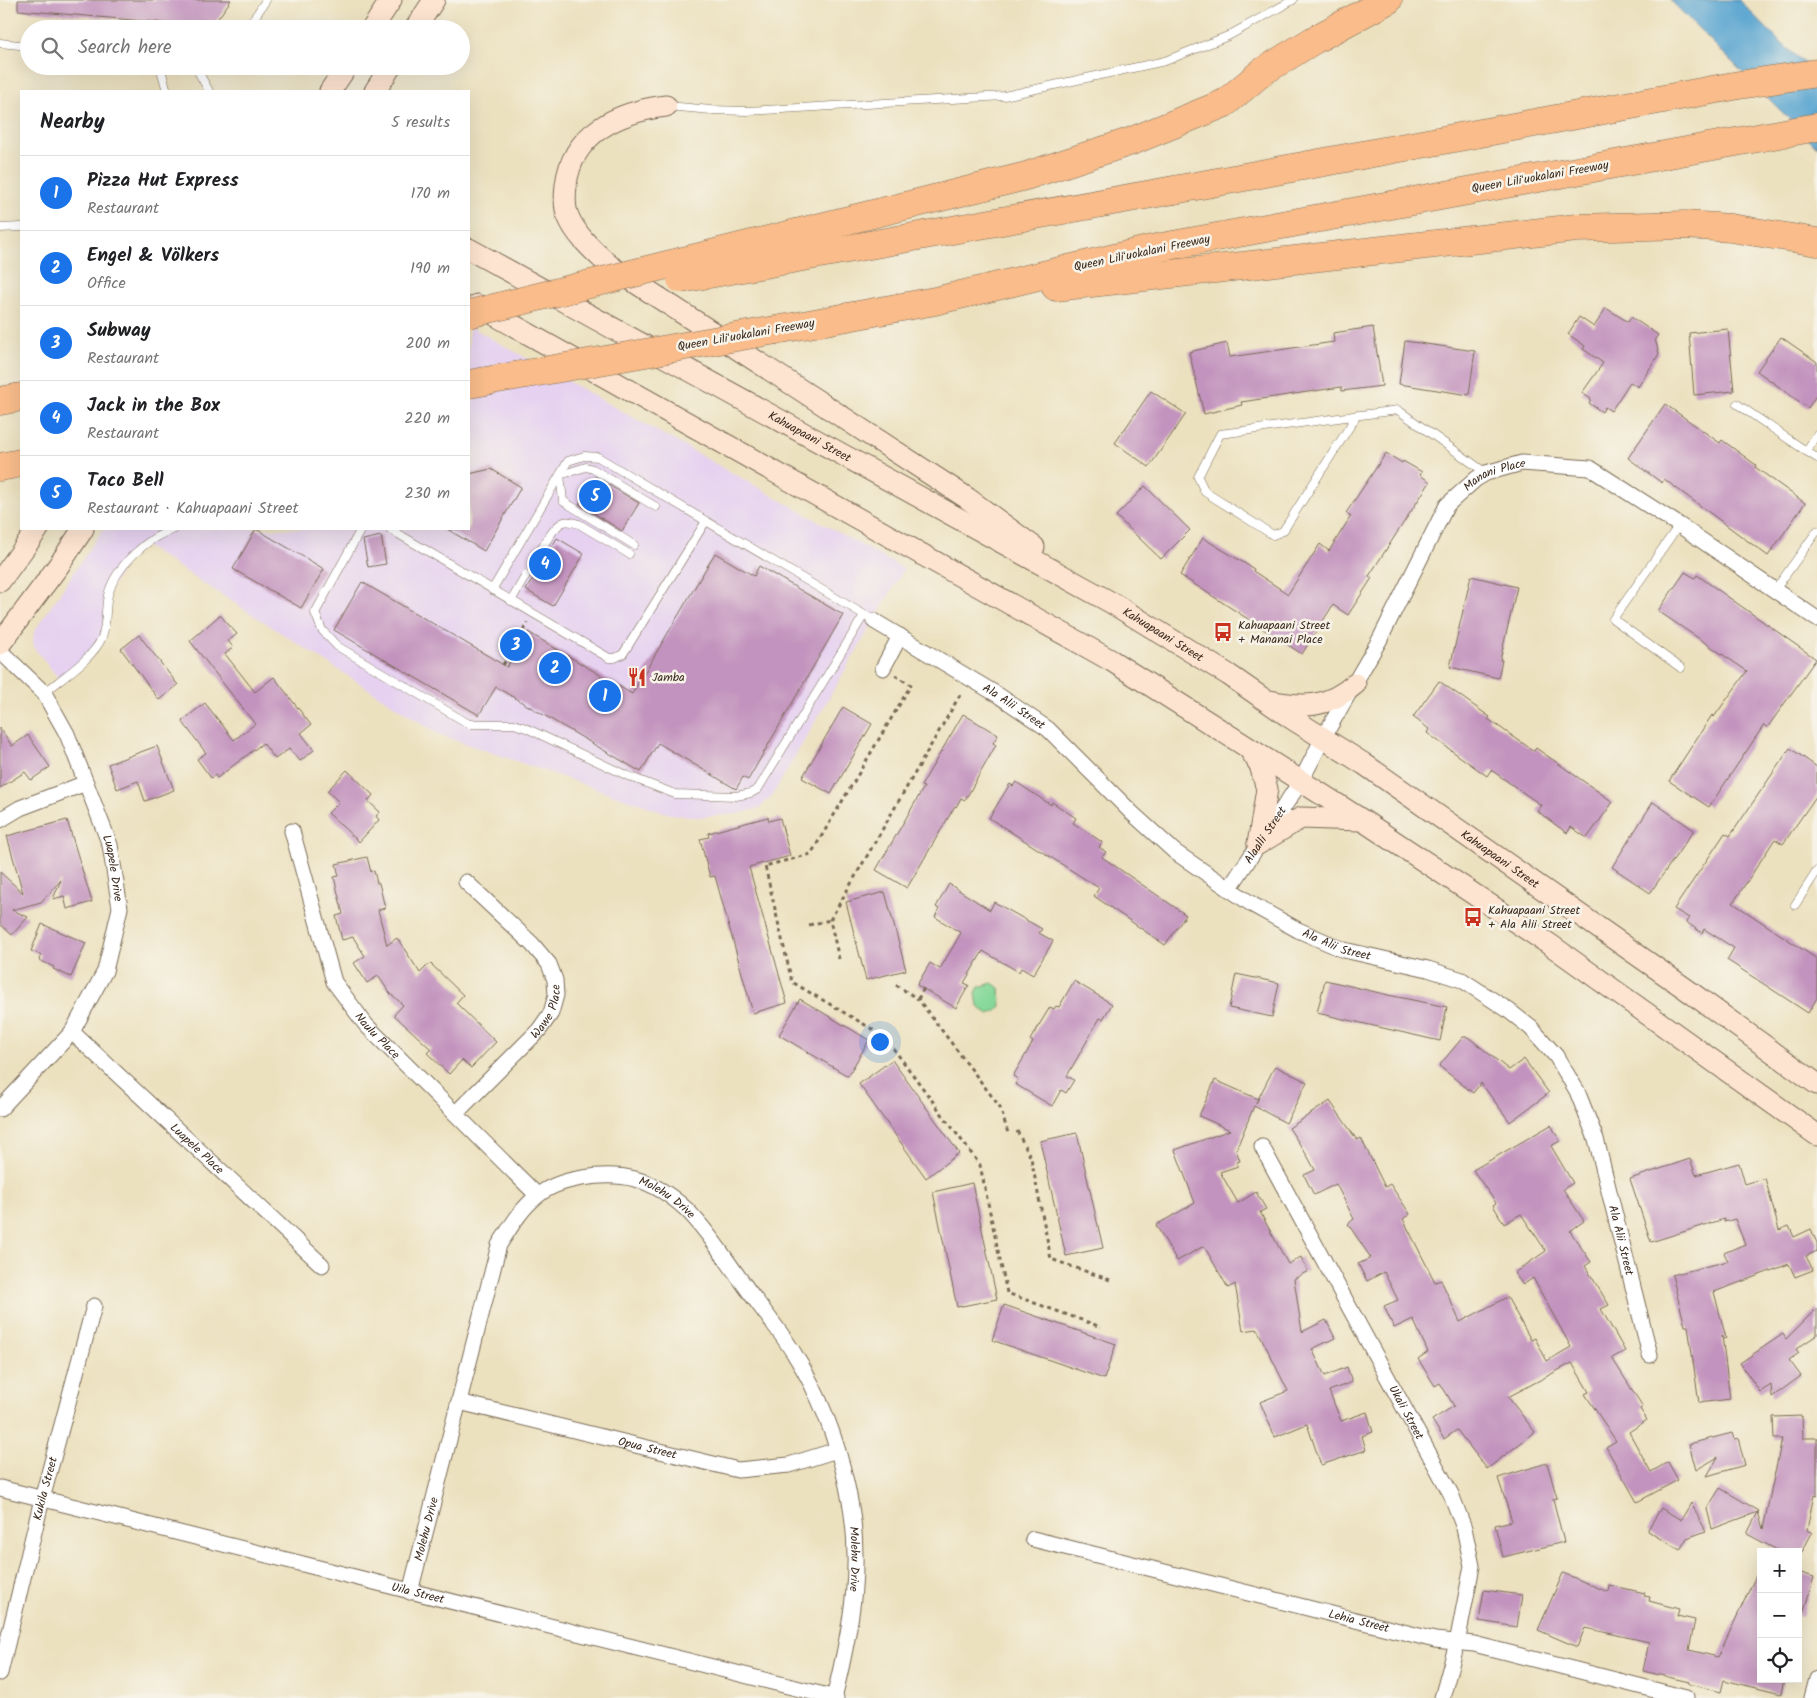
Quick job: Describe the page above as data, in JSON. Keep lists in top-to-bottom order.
{
  "streets": {
    "highway": ["Queen Liliʻuokalani Freeway"],
    "main road": ["Kahuapaani Street"],
    "street": [
      "Manani Place",
      "Ala Alii Street",
      "Alaalli Street",
      "Luapele Drive",
      "Wawe Place",
      "Naulu Place",
      "Luapele Place",
      "Molehu Drive",
      "Ukali Street",
      "Opua Street",
      "Kukila Street",
      "Uila Street",
      "Lehia Street"
    ]
  },
  "crossings": [
    ["Kahuapaani Street", "Manani Place"],
    ["Manani Place", "Alaalli Street"],
    ["Ala Alii Street", "Alaalli Street"],
    ["Luapele Drive", "Luapele Place"],
    ["Wawe Place", "Naulu Place"],
    ["Naulu Place", "Molehu Drive"],
    ["Molehu Drive", "Opua Street"],
    ["Molehu Drive", "Uila Street"],
    ["Ukali Street", "Lehia Street"],
    ["Kukila Street", "Uila Street"]
  ],
  "places": {
    "bus stop": ["Kahuapaani Street + Mananai Place", "Kahuapaani Street + Ala Alii Street"],
    "restaurant": ["Jamba"]
  },
  "page": {
    "search": "Search here",
    "heading": ["Nearby", "5 results"],
    "list": [
      {
        "mark": "1",
        "name": "Pizza Hut Express",
        "note": "Restaurant",
        "value": "170 m"
      },
      {
        "mark": "2",
        "name": "Engel & Völkers",
        "note": "Office",
        "value": "190 m"
      },
      {
        "mark": "3",
        "name": "Subway",
        "note": "Restaurant",
        "value": "200 m"
      },
      {
        "mark": "4",
        "name": "Jack in the Box",
        "note": "Restaurant",
        "value": "220 m"
      },
      {
        "mark": "5",
        "name": "Taco Bell",
        "note": "Restaurant · Kahuapaani Street",
        "value": "230 m"
      }
    ],
    "pins": [
      "5",
      "4",
      "3",
      "2",
      "1"
    ],
    "map_buttons": ["+", "−"]
  }
}
